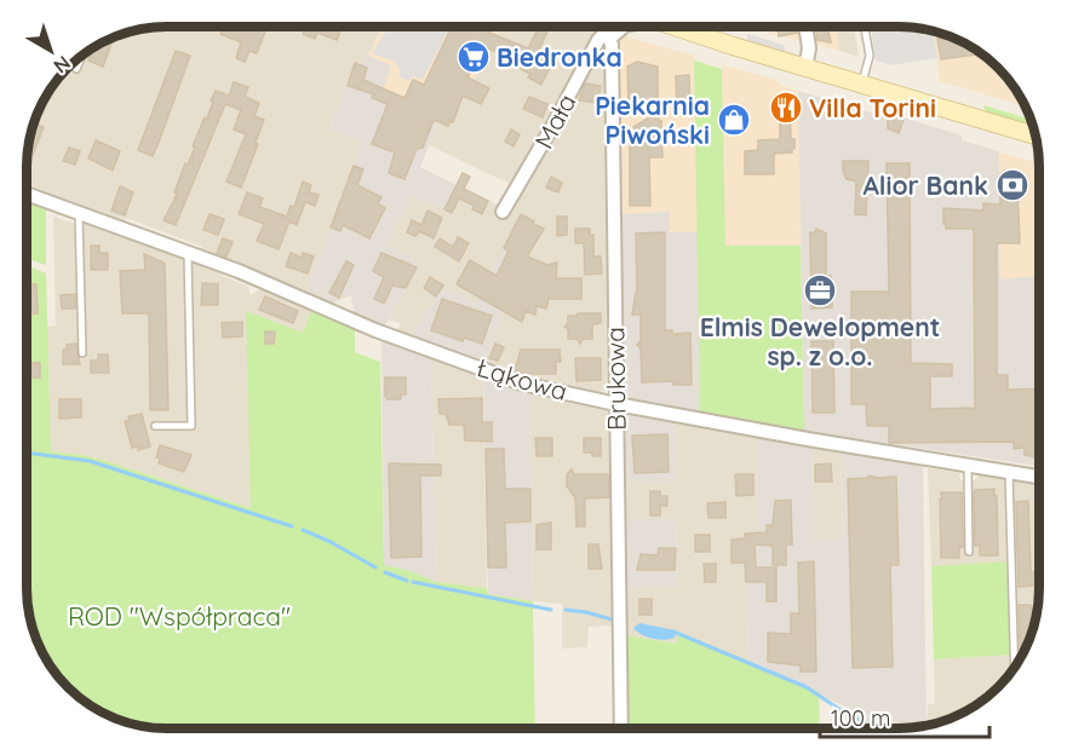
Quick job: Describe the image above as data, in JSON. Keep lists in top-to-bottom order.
{
  "streets": {
    "street": ["Mała", "Łąkowa", "Brukowa"]
  },
  "crossings": [
    ["Mała", "Brukowa"],
    ["Łąkowa", "Brukowa"]
  ],
  "parks": ["ROD \"Współpraca\""],
  "places": {
    "supermarket": ["Biedronka"],
    "restaurant": ["Villa Torini"],
    "shop": ["Piekarnia Piwoński"],
    "bank": ["Alior Bank"],
    "office": ["Elmis Dewelopment sp. z o.o."]
  },
  "scale_bar": "100 m",
  "north": "bottom right"
}
